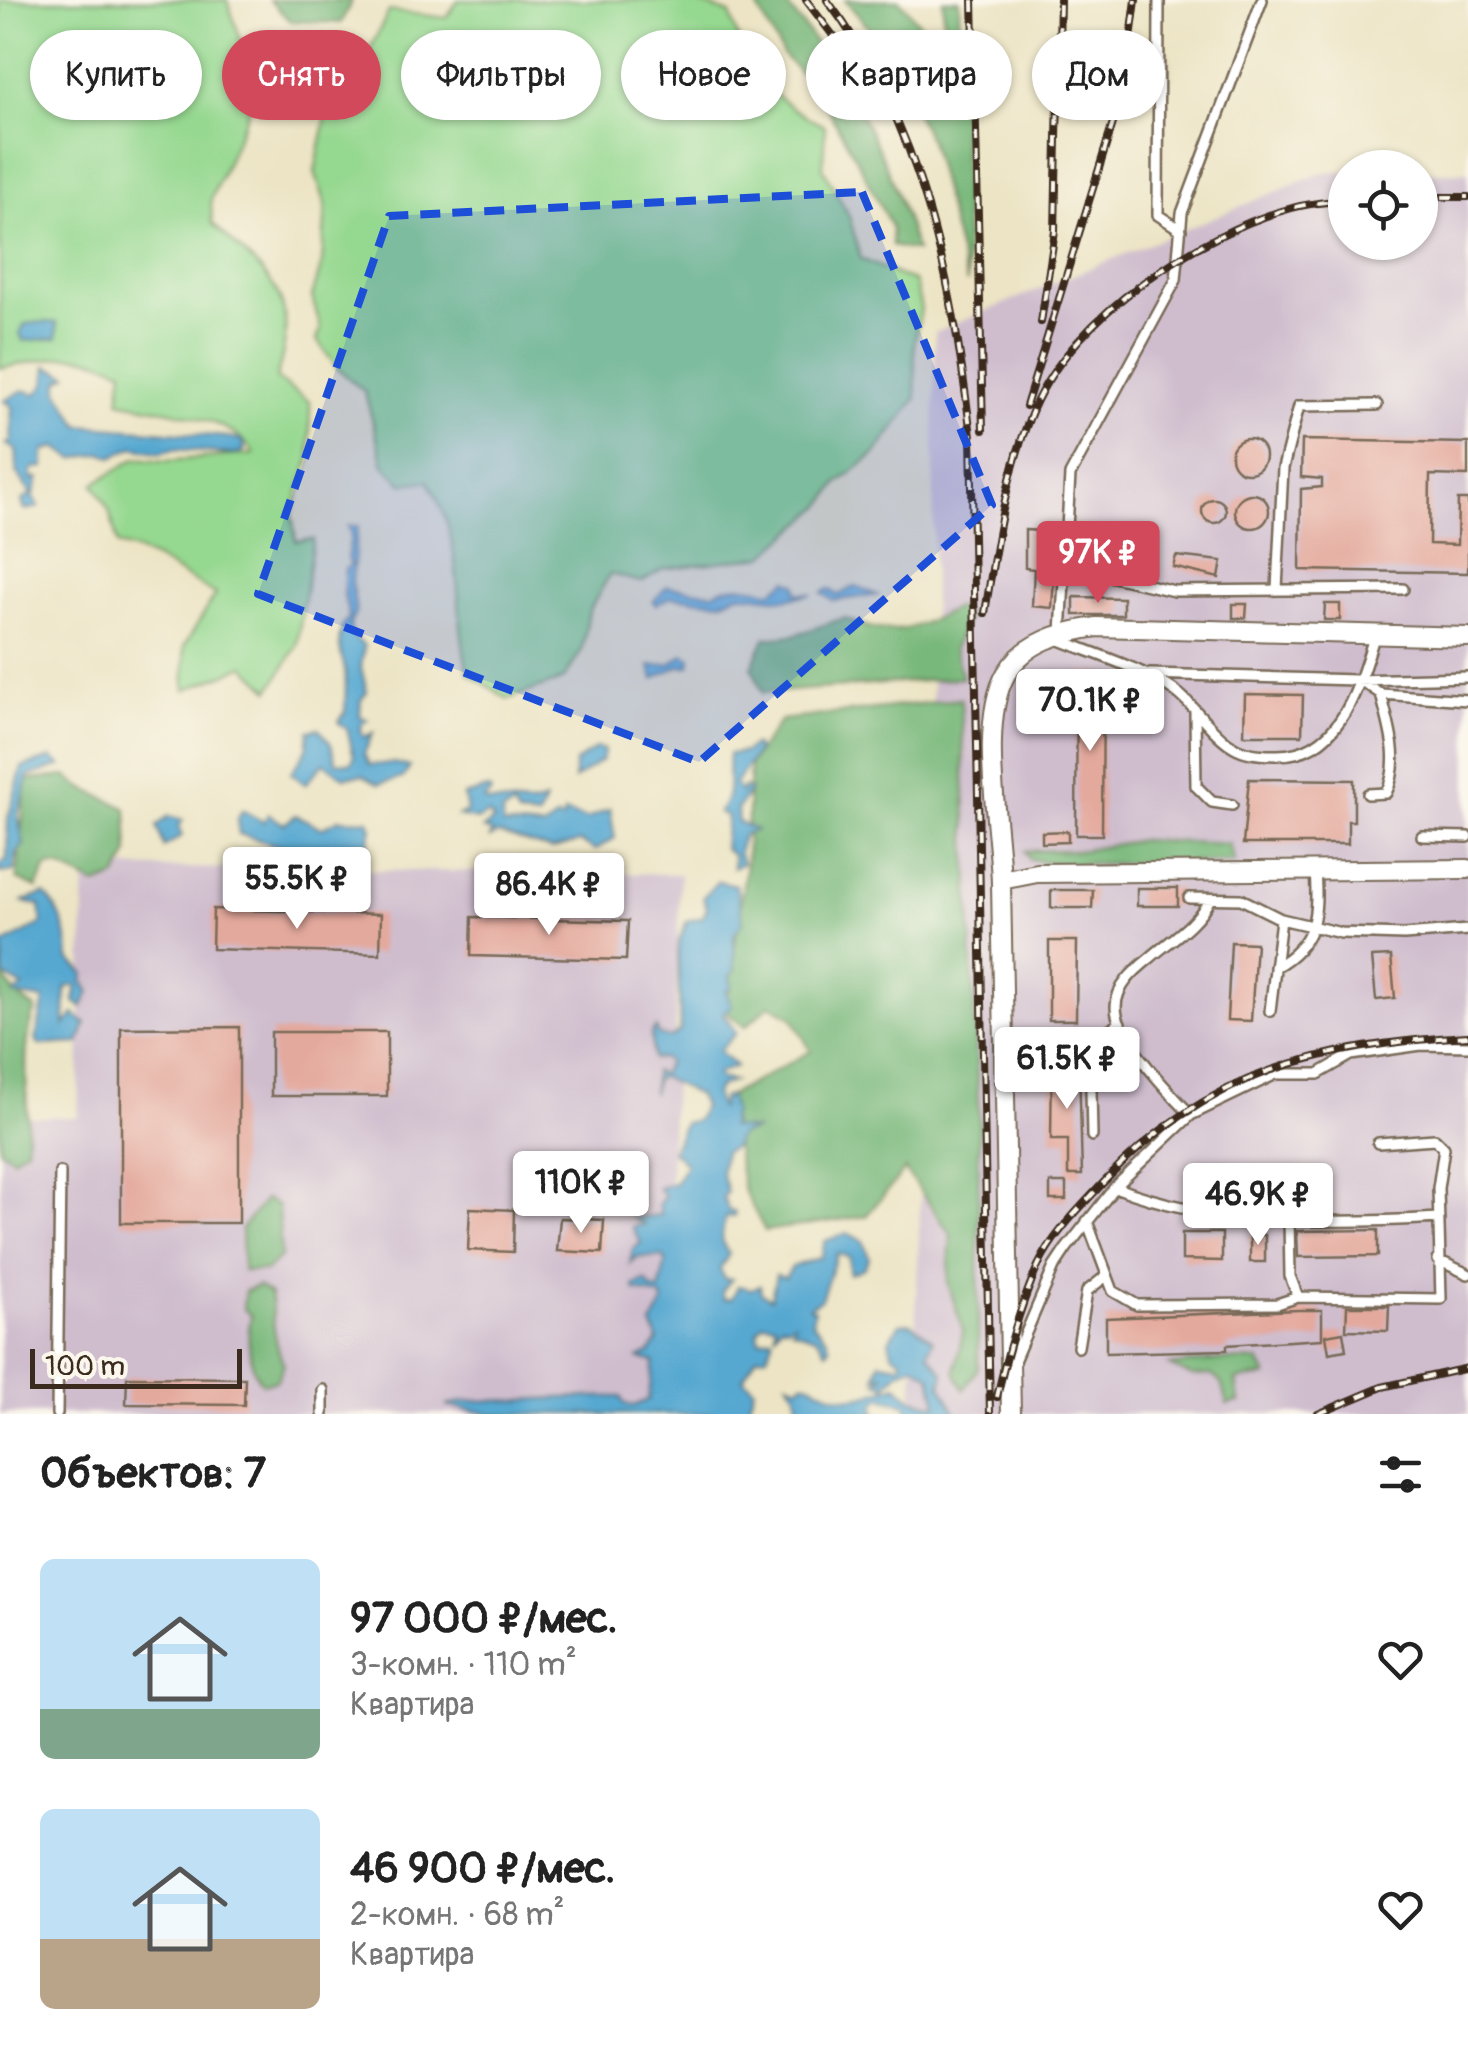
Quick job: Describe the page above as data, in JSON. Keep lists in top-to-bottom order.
{
  "scale_bar": "100 m",
  "page": {
    "chip": [
      "Купить",
      "Снять",
      "Фильтры",
      "Новое",
      "Квартира",
      "Дом"
    ],
    "price": [
      "97K ₽",
      "70.1K ₽",
      "55.5K ₽",
      "86.4K ₽",
      "61.5K ₽",
      "110K ₽",
      "46.9K ₽"
    ],
    "scale": "100 m",
    "heading": "Объектов: 7",
    "list": [
      {
        "name": "97 000 ₽/мес.",
        "note": "3-комн. · 110 m² · Квартира"
      },
      {
        "name": "46 900 ₽/мес.",
        "note": "2-комн. · 68 m² · Квартира"
      }
    ]
  }
}
